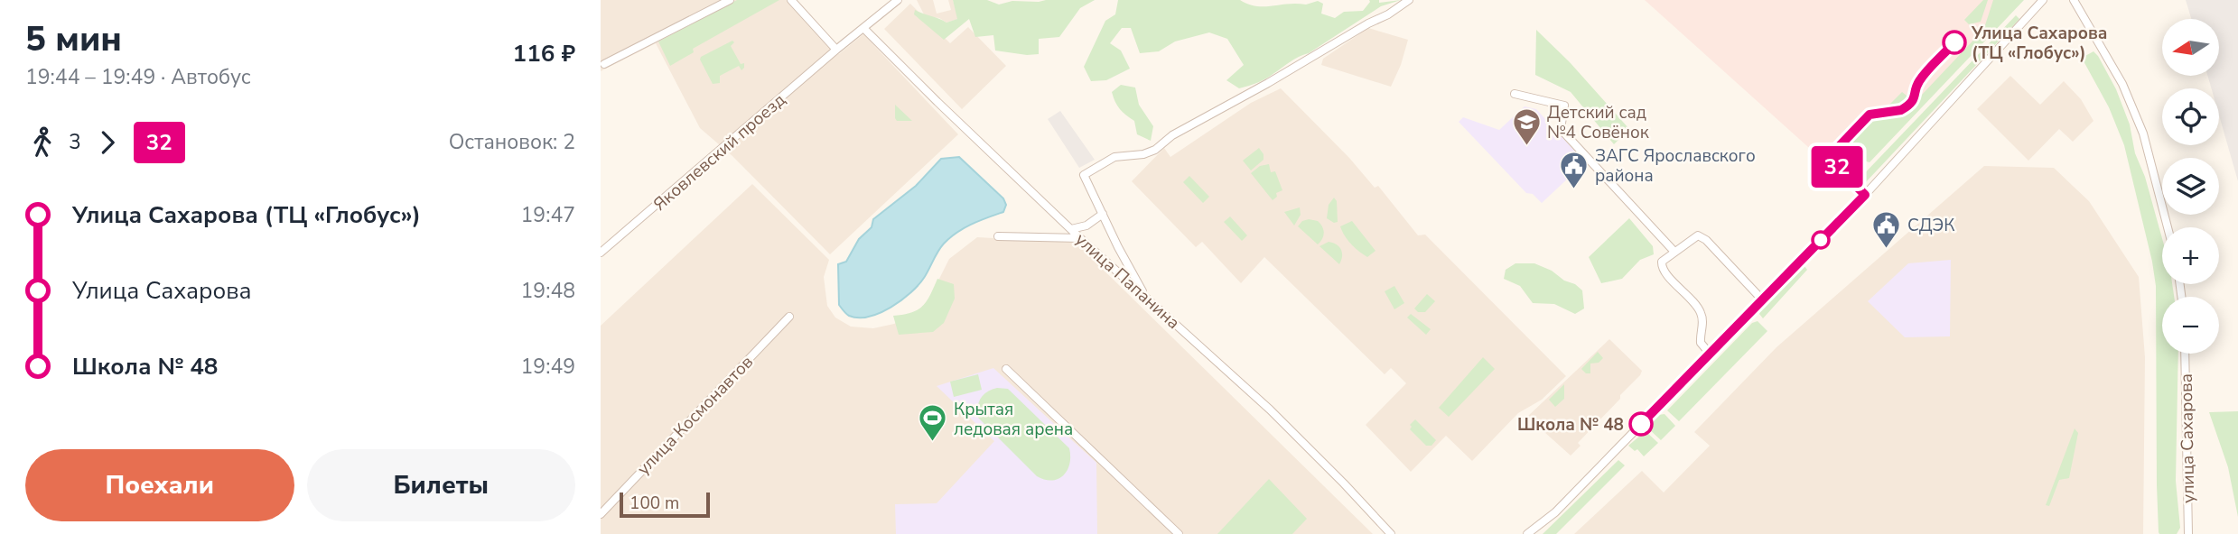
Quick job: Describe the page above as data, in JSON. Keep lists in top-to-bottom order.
{
  "streets": {
    "street": [
      "Яковлевский проезд",
      "улица Папанина",
      "улица Космонавтов",
      "улица Сахарова"
    ]
  },
  "crossings": [
    ["Яковлевский проезд", "улица Папанина"]
  ],
  "places": {
    "other": ["Улица Сахарова (ТЦ «Глобус»)", "Школа № 48"],
    "school or university": ["Детский сад №4 Совёнок"],
    "public building": ["ЗАГС Ярославского района", "СДЭК"],
    "sports": ["Крытая ледовая арена"]
  },
  "lines": ["bus line 32"],
  "scale_bar": "100 m",
  "north": "left",
  "page": {
    "heading": ["5 мин", "19:44 – 19:49 · Автобус", "116 ₽"],
    "on_map": "32",
    "map_buttons": ["+", "−"],
    "legs": ["3", "32", "Остановок: 2"],
    "list": [
      {
        "name": "Улица Сахарова (ТЦ «Глобус»)",
        "value": "19:47"
      },
      {
        "name": "Улица Сахарова",
        "value": "19:48"
      },
      {
        "name": "Школа № 48",
        "value": "19:49"
      }
    ],
    "buttons": ["Поехали", "Билеты"],
    "scale": "100 m"
  }
}
